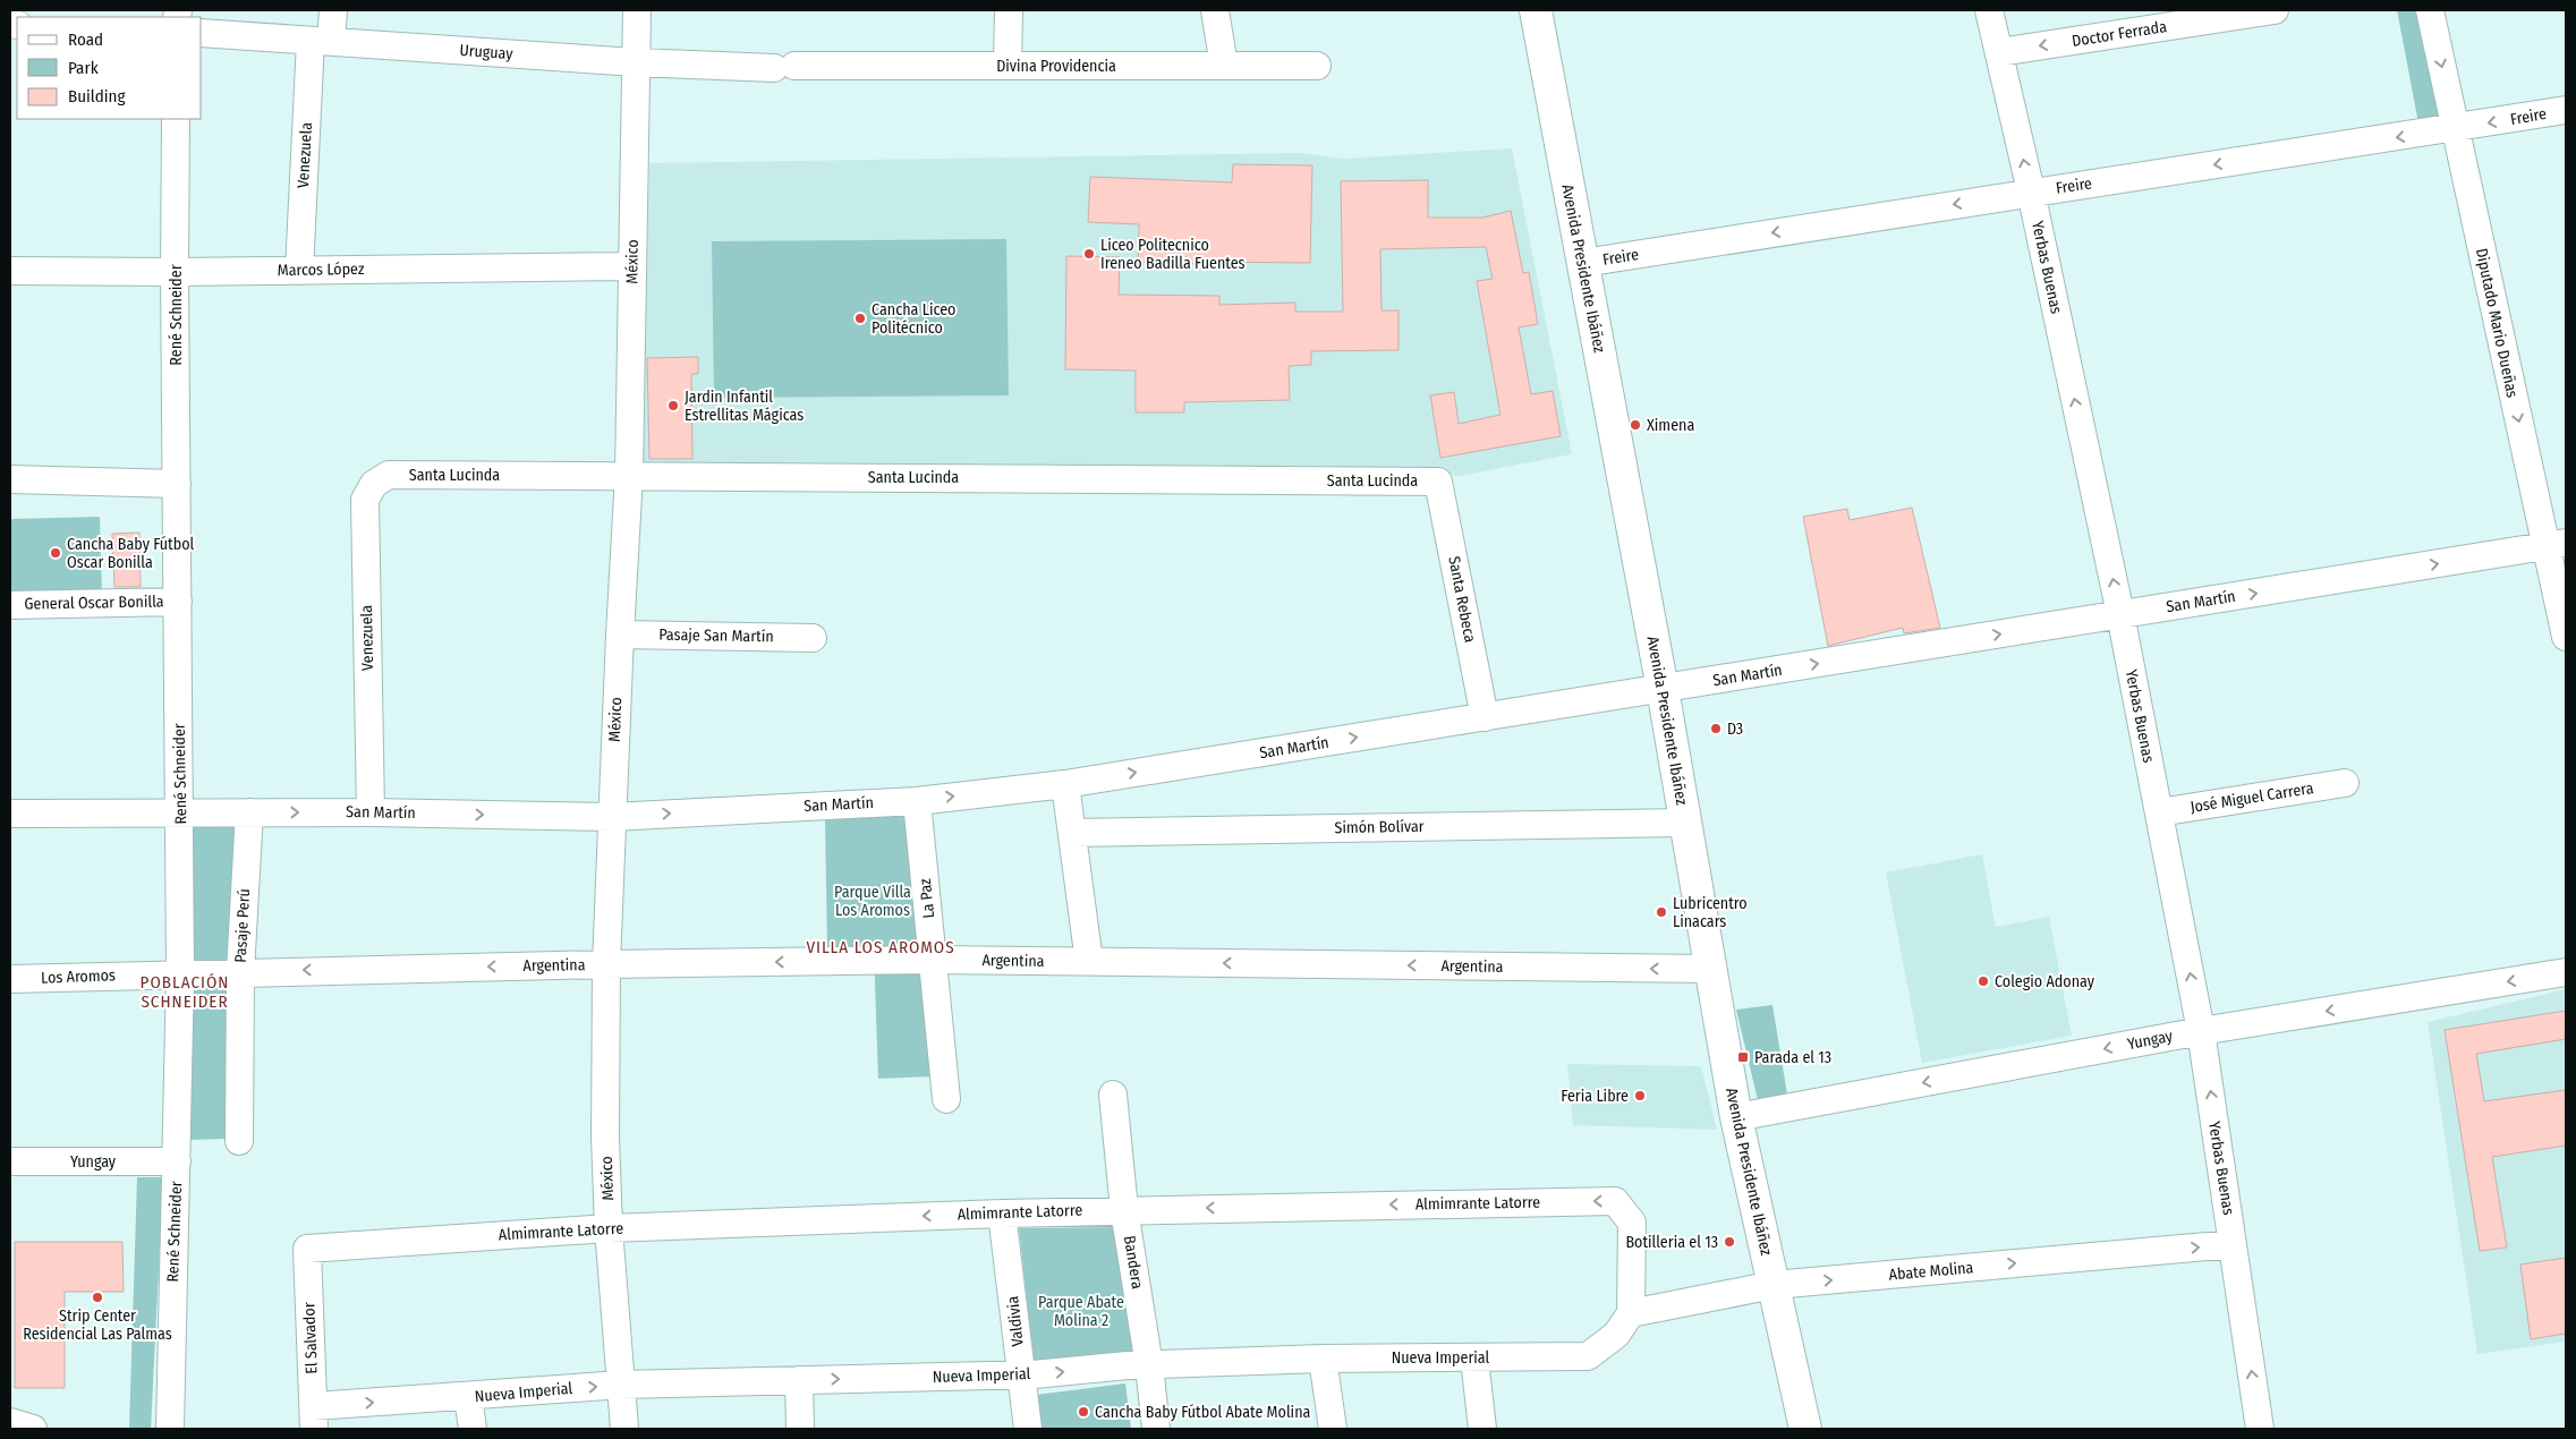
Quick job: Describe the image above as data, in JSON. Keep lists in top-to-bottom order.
{
  "streets": {
    "main road": ["Avenida Presidente Ibáñez"],
    "street": [
      "Doctor Ferrada",
      "Uruguay",
      "Divina Providencia",
      "Freire",
      "Venezuela",
      "México",
      "Yerbas Buenas",
      "Marcos López",
      "René Schneider",
      "Diputado Mario Dueñas",
      "Santa Lucinda",
      "Santa Rebeca",
      "San Martín",
      "General Oscar Bonilla",
      "Pasaje San Martín",
      "José Miguel Carrera",
      "Simón Bolívar",
      "La Paz",
      "Pasaje Perú",
      "Argentina",
      "Los Aromos",
      "Yungay",
      "Almimrante Latorre",
      "Bandera",
      "Abate Molina",
      "Valdivia",
      "El Salvador",
      "Nueva Imperial"
    ]
  },
  "crossings": [
    ["Doctor Ferrada", "Yerbas Buenas"],
    ["Uruguay", "Divina Providencia"],
    ["Uruguay", "Venezuela"],
    ["Uruguay", "México"],
    ["Freire", "Yerbas Buenas"],
    ["Freire", "Avenida Presidente Ibáñez"],
    ["Freire", "Diputado Mario Dueñas"],
    ["Venezuela", "Marcos López"],
    ["Venezuela", "Santa Lucinda"],
    ["Venezuela", "San Martín"],
    ["México", "Marcos López"],
    ["México", "Santa Lucinda"],
    ["México", "San Martín"],
    ["México", "Pasaje San Martín"],
    ["México", "Argentina"],
    ["México", "Almimrante Latorre"],
    ["México", "Nueva Imperial"],
    ["Yerbas Buenas", "San Martín"],
    ["Yerbas Buenas", "José Miguel Carrera"],
    ["Yerbas Buenas", "Yungay"],
    ["Yerbas Buenas", "Abate Molina"],
    ["Avenida Presidente Ibáñez", "San Martín"],
    ["Avenida Presidente Ibáñez", "Simón Bolívar"],
    ["Avenida Presidente Ibáñez", "Argentina"],
    ["Avenida Presidente Ibáñez", "Yungay"],
    ["Avenida Presidente Ibáñez", "Abate Molina"],
    ["Marcos López", "René Schneider"],
    ["René Schneider", "San Martín"],
    ["René Schneider", "General Oscar Bonilla"],
    ["René Schneider", "Argentina"],
    ["René Schneider", "Los Aromos"],
    ["René Schneider", "Yungay"],
    ["Diputado Mario Dueñas", "San Martín"],
    ["Santa Lucinda", "Santa Rebeca"],
    ["Santa Rebeca", "San Martín"],
    ["San Martín", "La Paz"],
    ["San Martín", "Pasaje Perú"],
    ["La Paz", "Argentina"],
    ["Pasaje Perú", "Argentina"],
    ["Argentina", "Los Aromos"],
    ["Almimrante Latorre", "Bandera"],
    ["Almimrante Latorre", "Abate Molina"],
    ["Almimrante Latorre", "Valdivia"],
    ["Almimrante Latorre", "El Salvador"],
    ["Almimrante Latorre", "Nueva Imperial"],
    ["Bandera", "Nueva Imperial"],
    ["Abate Molina", "Nueva Imperial"],
    ["Valdivia", "Nueva Imperial"],
    ["El Salvador", "Nueva Imperial"]
  ],
  "one_way": [
    "Doctor Ferrada",
    "Freire",
    "Yerbas Buenas",
    "Diputado Mario Dueñas",
    "San Martín",
    "Argentina",
    "Yungay",
    "Almimrante Latorre",
    "Abate Molina",
    "Nueva Imperial"
  ],
  "districts": ["VILLA LOS AROMOS", "POBLACIÓN SCHNEIDER"],
  "parks": ["Parque Villa Los Aromos", "Parque Abate Molina 2"],
  "places": {
    "other": [
      "Liceo Politecnico Ireneo Badilla Fuentes",
      "Cancha Liceo Politécnico",
      "Jardin Infantil Estrellitas Mágicas",
      "Ximena",
      "Cancha Baby Fútbol Oscar Bonilla",
      "D3",
      "Lubricentro Linacars",
      "Colegio Adonay",
      "Feria Libre",
      "Botilleria el 13",
      "Strip Center Residencial Las Palmas",
      "Cancha Baby Fútbol Abate Molina"
    ],
    "transit": ["Parada el 13"]
  },
  "legend": ["Road", "Park", "Building"]
}
